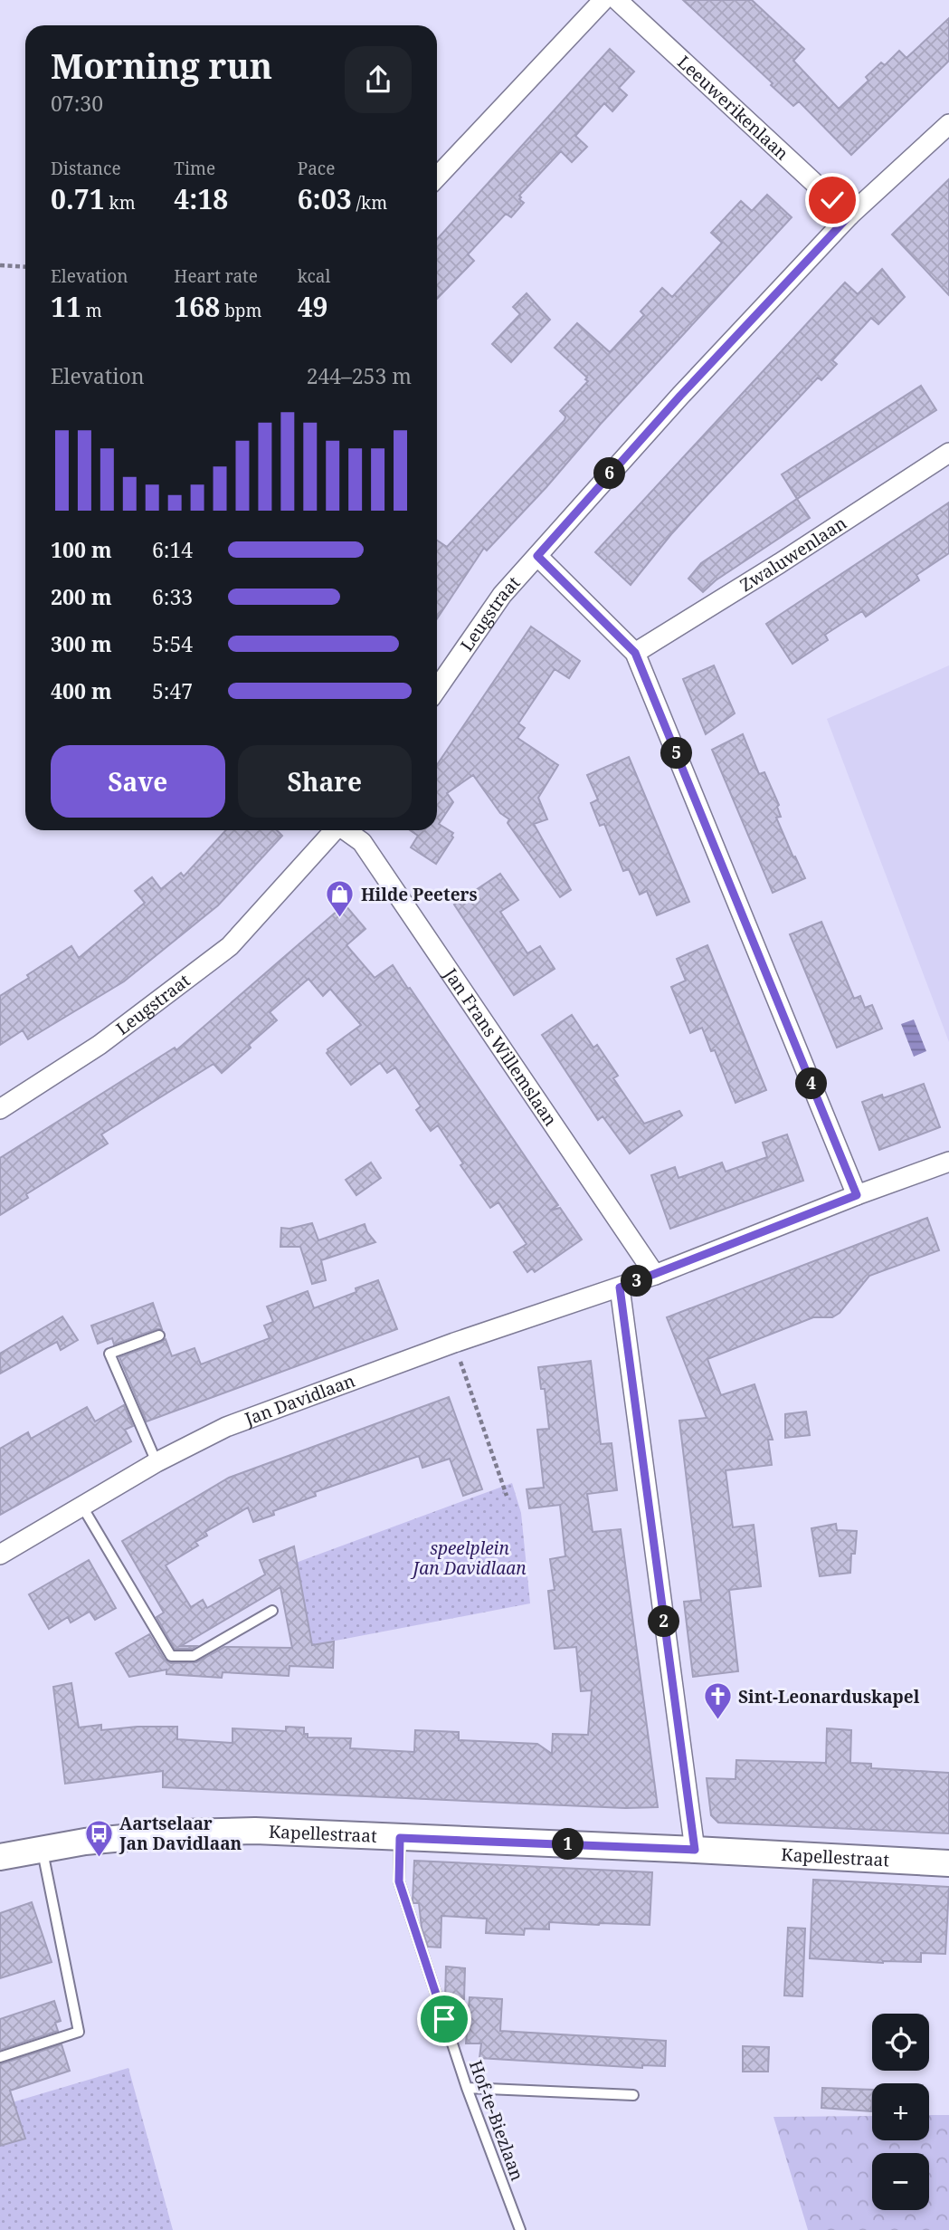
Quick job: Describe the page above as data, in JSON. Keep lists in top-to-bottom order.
{
  "streets": {
    "street": [
      "Leeuwerikenlaan",
      "Zwaluwenlaan",
      "Leugstraat",
      "Jan Frans Willemslaan",
      "Jan Davidlaan",
      "Kapellestraat"
    ],
    "lane": ["Hof-te-Biezlaan"]
  },
  "crossings": [
    ["Leeuwerikenlaan", "Leugstraat"],
    ["Jan Frans Willemslaan", "Jan Davidlaan"],
    ["Kapellestraat", "Hof-te-Biezlaan"]
  ],
  "parks": ["speelplein Jan Davidlaan"],
  "places": {
    "shop": ["Hilde Peeters"],
    "church": ["Sint-Leonarduskapel"],
    "bus stop": ["Aartselaar Jan Davidlaan"]
  },
  "page": {
    "heading": ["Morning run", "07:30"],
    "stats": [
      ["Distance", "0.71 km"],
      ["Time", "4:18"],
      ["Pace", "6:03 /km"],
      ["Elevation", "11 m"],
      ["Heart rate", "168 bpm"],
      ["kcal", "49"]
    ],
    "chart": ["Elevation", "244–253 m"],
    "pins": [
      "6",
      "5",
      "4",
      "3",
      "2",
      "1"
    ],
    "list": [
      {
        "name": "100 m",
        "note": "6:14"
      },
      {
        "name": "200 m",
        "note": "6:33"
      },
      {
        "name": "300 m",
        "note": "5:54"
      },
      {
        "name": "400 m",
        "note": "5:47"
      }
    ],
    "buttons": ["Save", "Share"],
    "map_buttons": ["+", "−"]
  }
}
